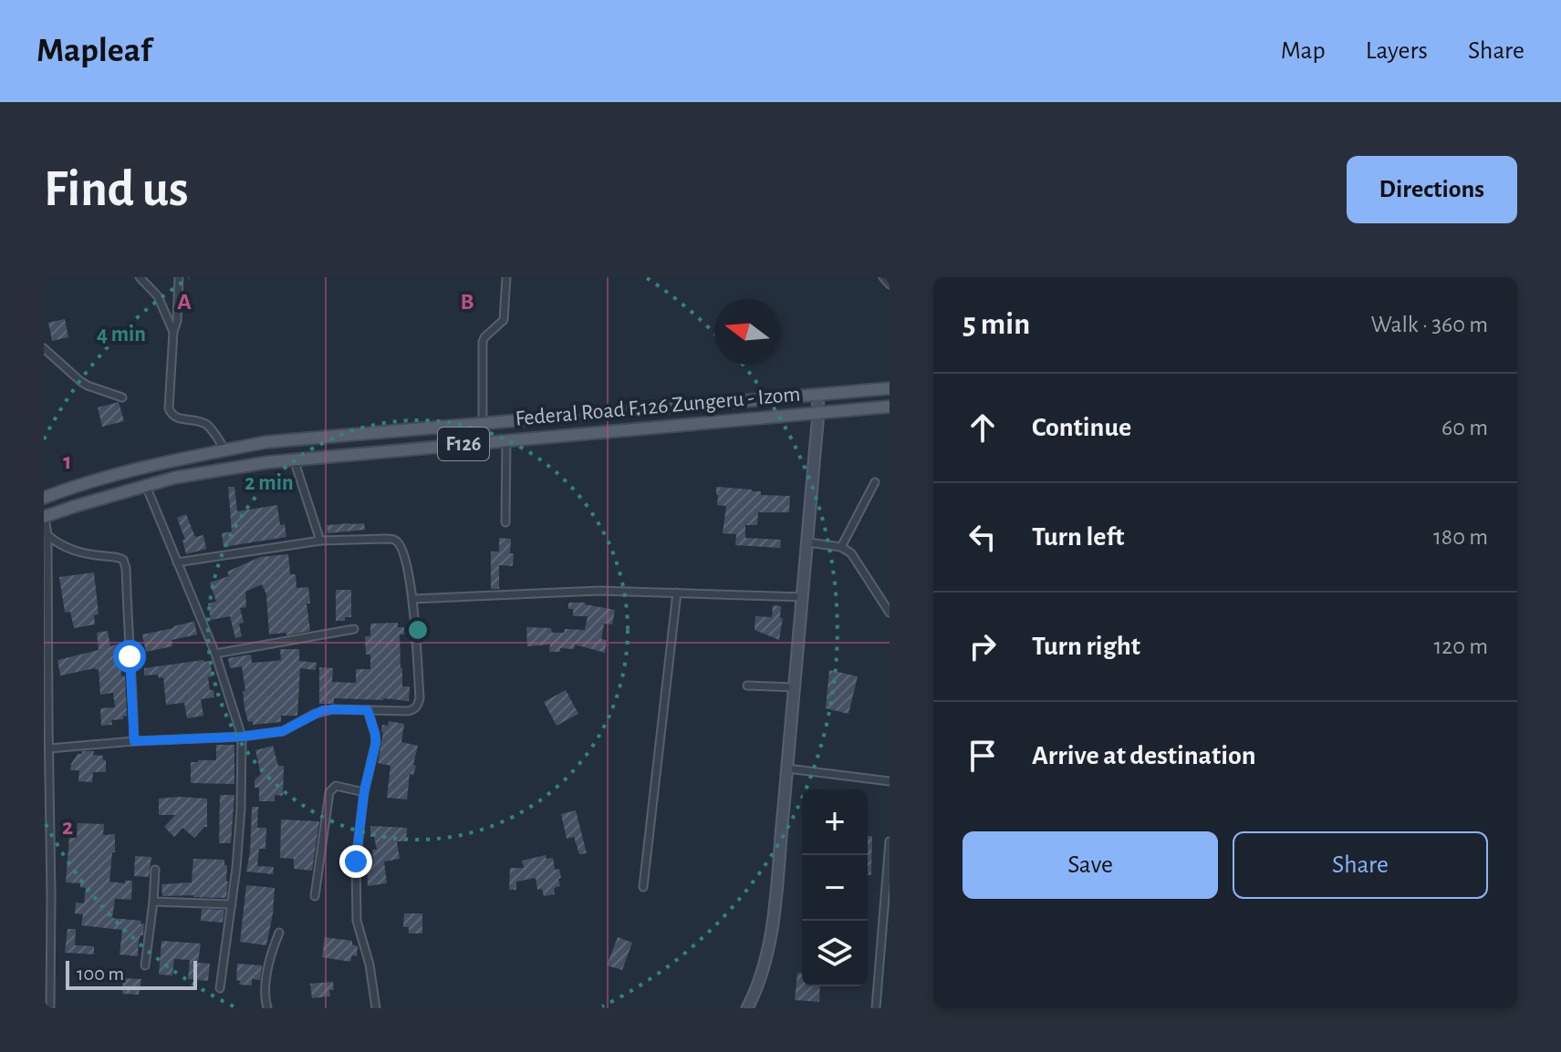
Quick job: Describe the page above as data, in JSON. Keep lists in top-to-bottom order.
{
  "streets": {
    "main road": ["Federal Road F.126 Zungeru - Izom", "F126"]
  },
  "scale_bar": "100 m",
  "north": "left",
  "page": {
    "header": "Mapleaf",
    "nav": ["Map", "Layers", "Share"],
    "buttons": [
      "Directions",
      ["Save", "Share"]
    ],
    "title": "Find us",
    "heading": ["5 min", "Walk · 360 m"],
    "list": [
      ["Continue", "60 m"],
      ["Turn left", "180 m"],
      ["Turn right", "120 m"],
      "Arrive at destination"
    ],
    "map_buttons": ["+", "−"],
    "scale": "100 m"
  },
  "grid": {
    "columns": ["A", "B"],
    "rows": ["1", "2"]
  },
  "rings": ["4 min", "2 min"]
}
